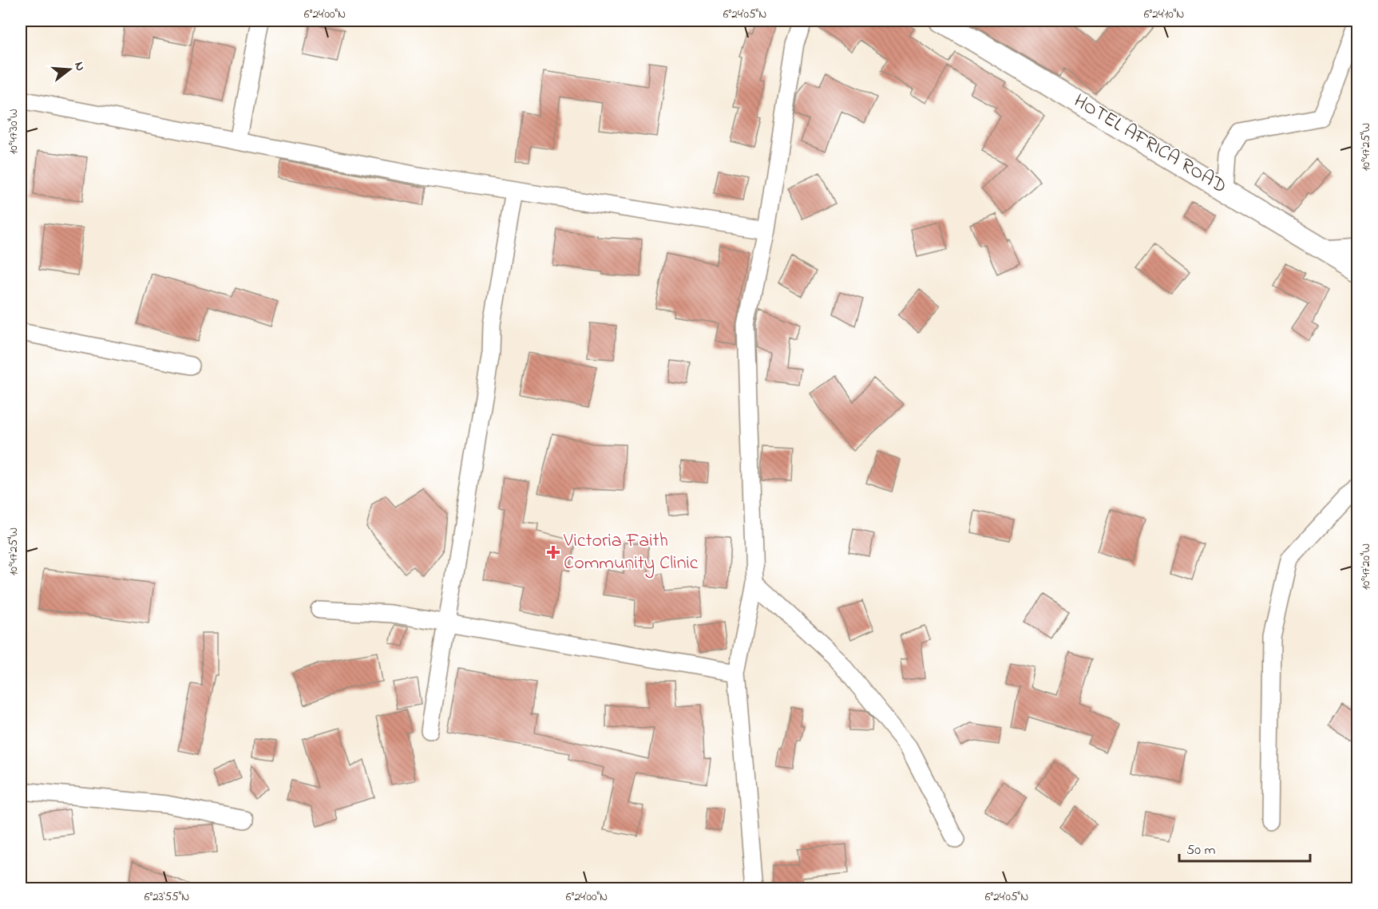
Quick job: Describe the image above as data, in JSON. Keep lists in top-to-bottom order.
{
  "streets": {
    "street": ["HOTEL AFRICA ROAD"]
  },
  "places": {
    "health": ["Victoria Faith Community Clinic"]
  },
  "scale_bar": "50 m",
  "north": "right",
  "coordinates": [
    "6°24'00\"N",
    "6°24'05\"N",
    "6°24'10\"N",
    "10°47'30\"W",
    "10°47'25\"W",
    "10°47'20\"W",
    "6°23'55\"N"
  ]
}
